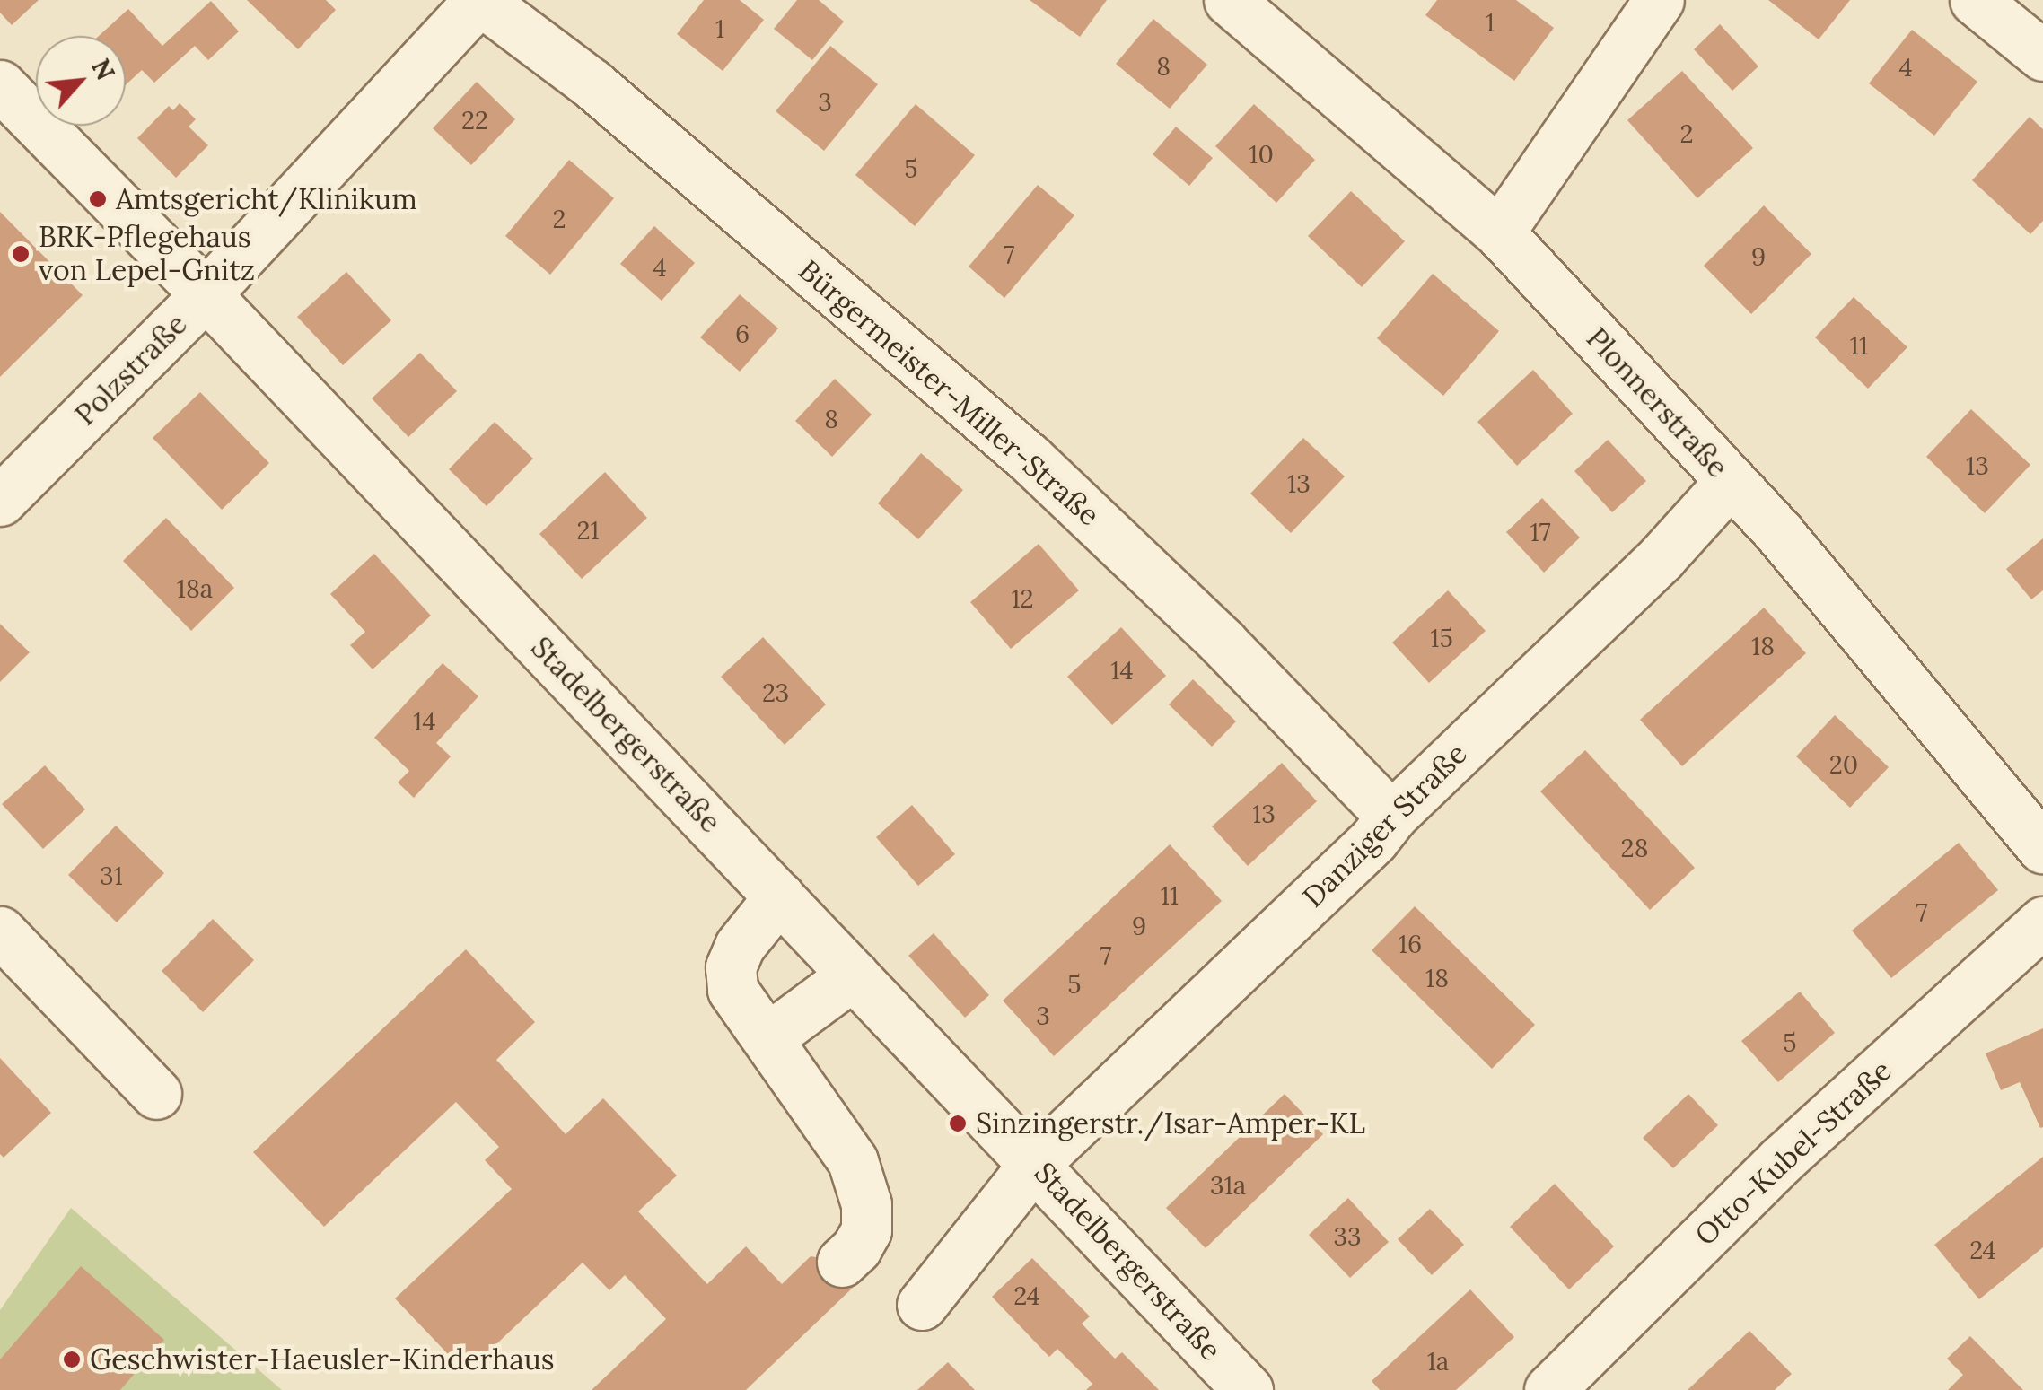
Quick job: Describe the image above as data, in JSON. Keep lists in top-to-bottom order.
{
  "streets": {
    "street": [
      "Polzstraße",
      "Bürgermeister-Miller-Straße",
      "Plonnerstraße",
      "Stadelbergerstraße",
      "Danziger Straße",
      "Otto-Kubel-Straße"
    ]
  },
  "crossings": [
    ["Polzstraße", "Bürgermeister-Miller-Straße"],
    ["Polzstraße", "Stadelbergerstraße"],
    ["Bürgermeister-Miller-Straße", "Danziger Straße"],
    ["Plonnerstraße", "Danziger Straße"],
    ["Stadelbergerstraße", "Danziger Straße"]
  ],
  "places": [
    "Amtsgericht/Klinikum",
    "BRK-Pflegehaus von Lepel-Gnitz",
    "Sinzingerstr./Isar-Amper-KL",
    "Geschwister-Haeusler-Kinderhaus"
  ],
  "house_numbers": [
    "1",
    "1",
    "8",
    "4",
    "3",
    "22",
    "2",
    "10",
    "5",
    "2",
    "7",
    "9",
    "4",
    "6",
    "11",
    "8",
    "13",
    "13",
    "21",
    "17",
    "18a",
    "12",
    "15",
    "18",
    "14",
    "23",
    "14",
    "20",
    "13",
    "28",
    "31",
    "11",
    "7",
    "9",
    "16",
    "7",
    "18",
    "5",
    "3",
    "5",
    "31a",
    "33",
    "24",
    "24",
    "1a"
  ],
  "north": "top right"
}
